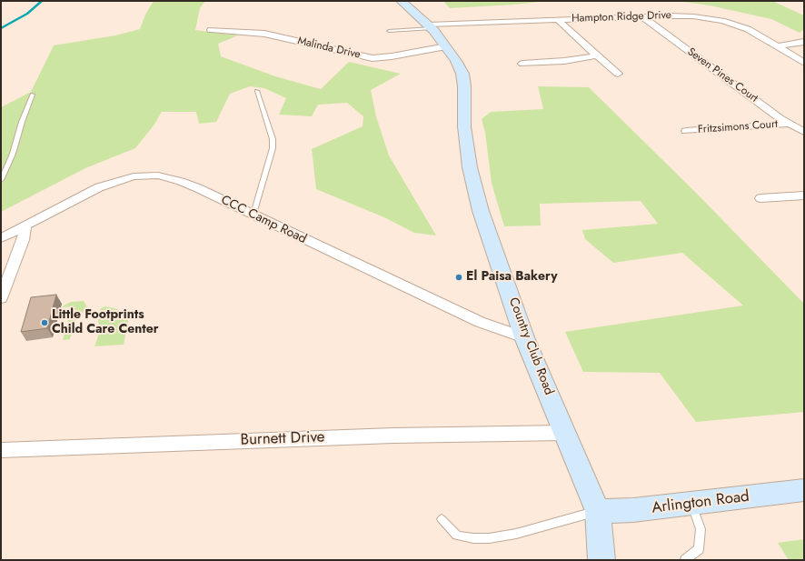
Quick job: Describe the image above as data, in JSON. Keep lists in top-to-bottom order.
{
  "streets": {
    "street": [
      "Hampton Ridge Drive",
      "Malinda Drive",
      "Seven Pines Court",
      "Fritzsimons Court",
      "CCC Camp Road",
      "Country Club Road",
      "Burnett Drive",
      "Arlington Road"
    ]
  },
  "crossings": [
    ["Hampton Ridge Drive", "Seven Pines Court"],
    ["Hampton Ridge Drive", "Country Club Road"],
    ["Malinda Drive", "Country Club Road"],
    ["Seven Pines Court", "Fritzsimons Court"],
    ["CCC Camp Road", "Country Club Road"],
    ["Country Club Road", "Burnett Drive"],
    ["Country Club Road", "Arlington Road"]
  ],
  "places": ["El Paisa Bakery", "Little Footprints Child Care Center"]
}
